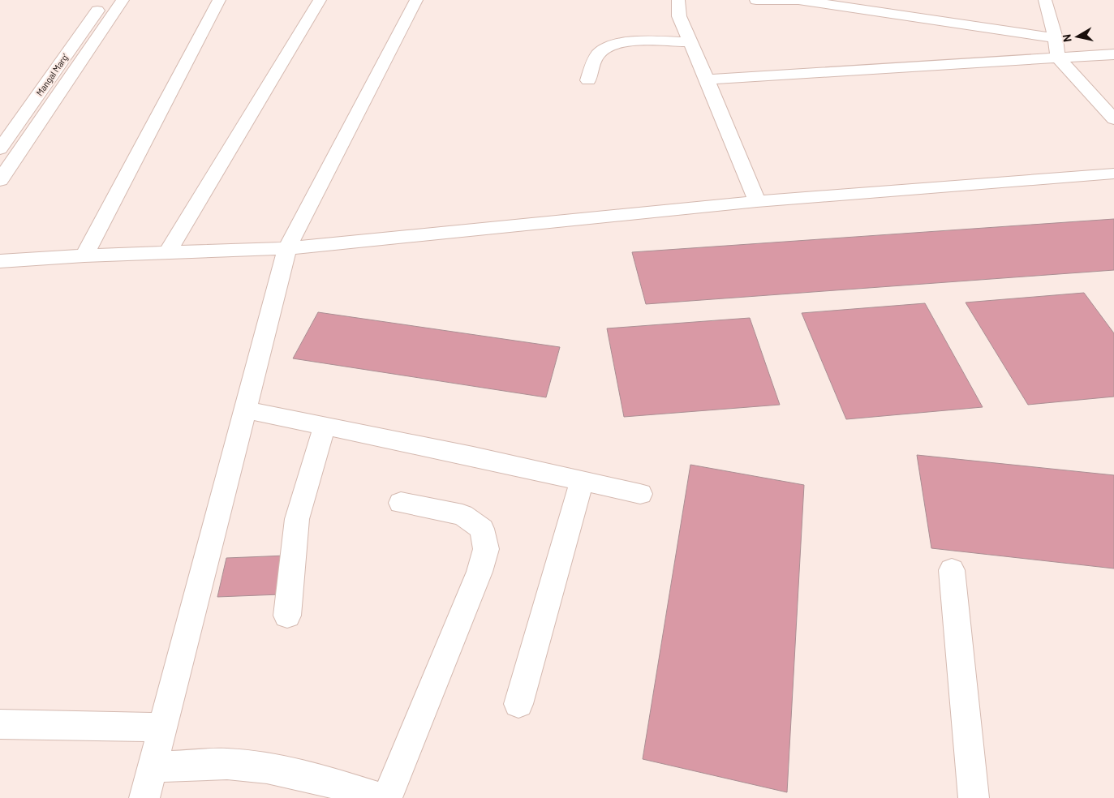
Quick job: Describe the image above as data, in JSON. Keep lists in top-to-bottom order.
{
  "streets": {
    "street": ["Mangal Marg'"]
  },
  "north": "left"
}
